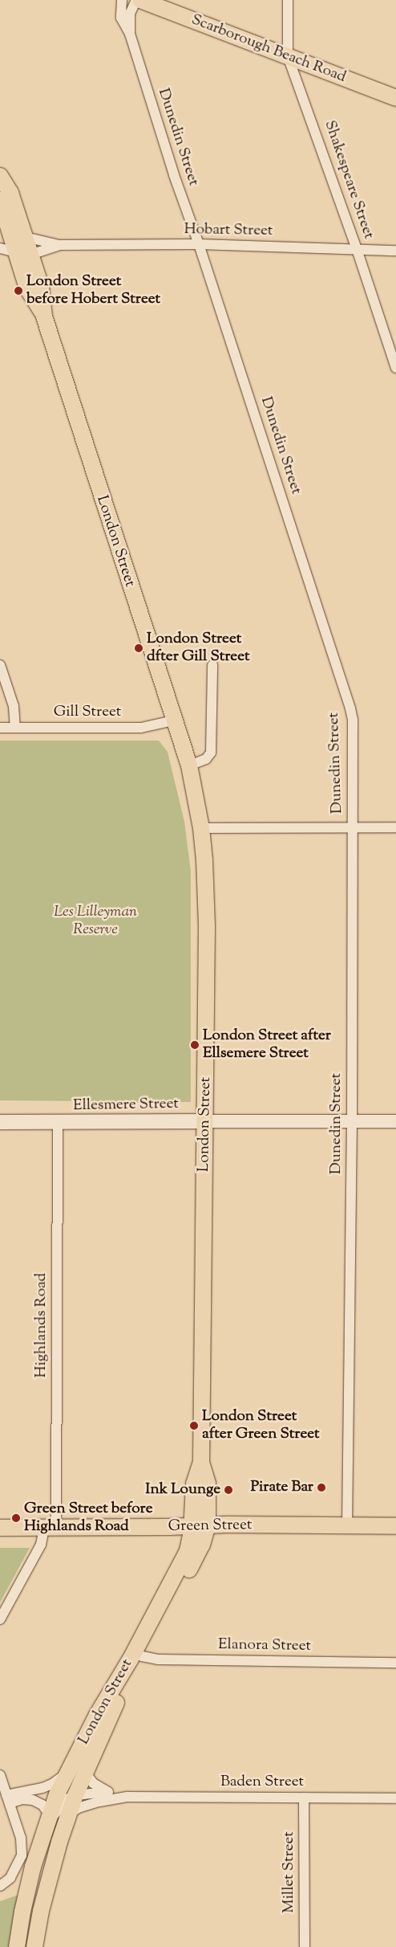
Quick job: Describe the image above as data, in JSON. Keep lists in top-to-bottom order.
{
  "streets": {
    "main road": [
      "Scarborough Beach Road",
      "London Street",
      "Ellesmere Street",
      "Green Street"
    ],
    "street": [
      "Dunedin Street",
      "Shakespeare Street",
      "Hobart Street",
      "Gill Street",
      "Highlands Road",
      "Elanora Street",
      "Baden Street",
      "Millet Street"
    ]
  },
  "crossings": [
    ["Scarborough Beach Road", "Shakespeare Street"],
    ["Dunedin Street", "Hobart Street"],
    ["Dunedin Street", "Ellesmere Street"],
    ["Dunedin Street", "Green Street"],
    ["Shakespeare Street", "Hobart Street"],
    ["Hobart Street", "London Street"],
    ["London Street", "Gill Street"],
    ["London Street", "Ellesmere Street"],
    ["London Street", "Green Street"],
    ["London Street", "Elanora Street"],
    ["London Street", "Baden Street"],
    ["Ellesmere Street", "Highlands Road"],
    ["Highlands Road", "Green Street"],
    ["Baden Street", "Millet Street"]
  ],
  "parks": ["Les Lilleyman Reserve"],
  "places": [
    "London Street before Hobert Street",
    "London Street dfter Gill Street",
    "London Street after Ellsemere Street",
    "London Street after Green Street",
    "Pirate Bar",
    "Ink Lounge",
    "Green Street before Highlands Road"
  ]
}
